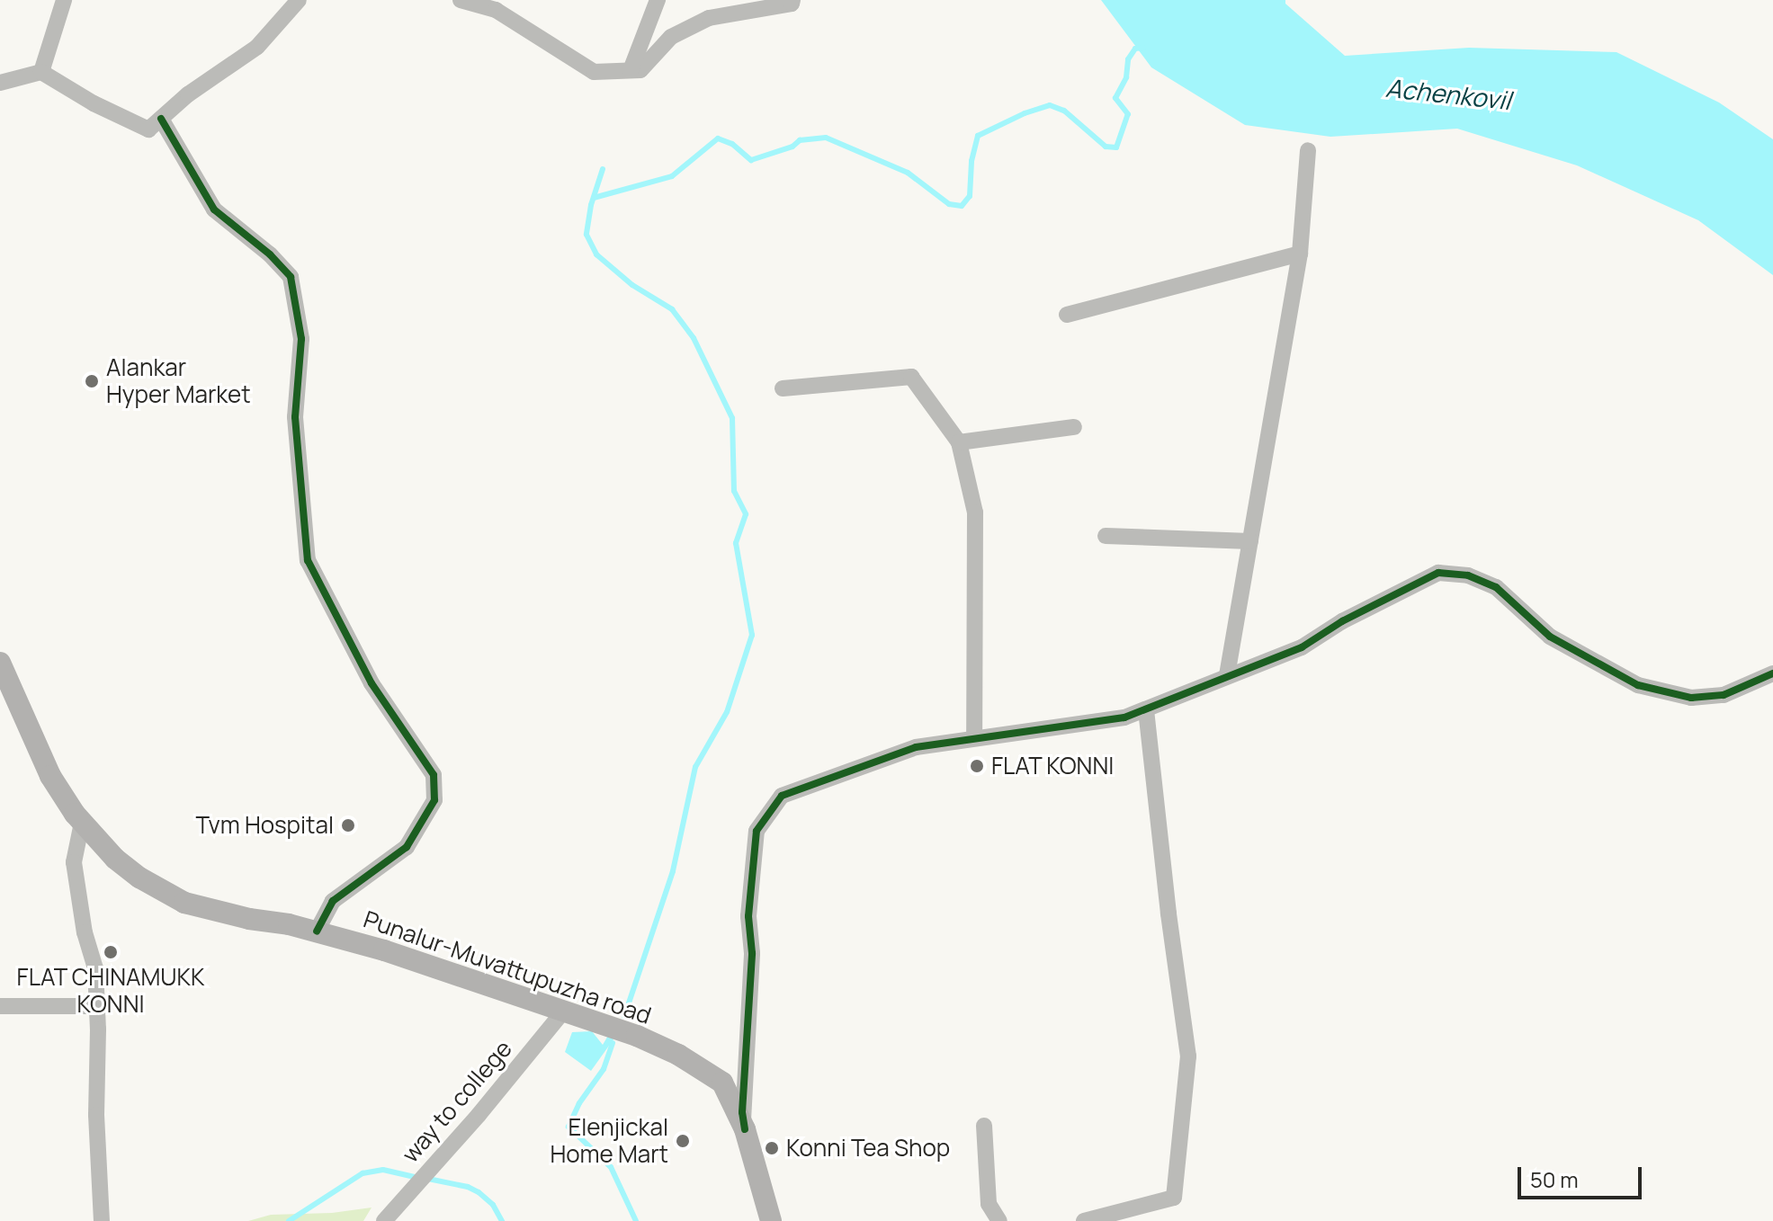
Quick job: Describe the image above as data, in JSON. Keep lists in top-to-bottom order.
{
  "streets": {
    "main road": ["Punalur-Muvattupuzha road"],
    "street": ["way to college"]
  },
  "crossings": [
    ["Punalur-Muvattupuzha road", "way to college"]
  ],
  "water": ["Achenkovil"],
  "places": [
    "Alankar Hyper Market",
    "FLAT KONNI",
    "Tvm Hospital",
    "FLAT CHINAMUKK KONNI",
    "Elenjickal Home Mart",
    "Konni Tea Shop"
  ],
  "scale_bar": "50 m"
}
